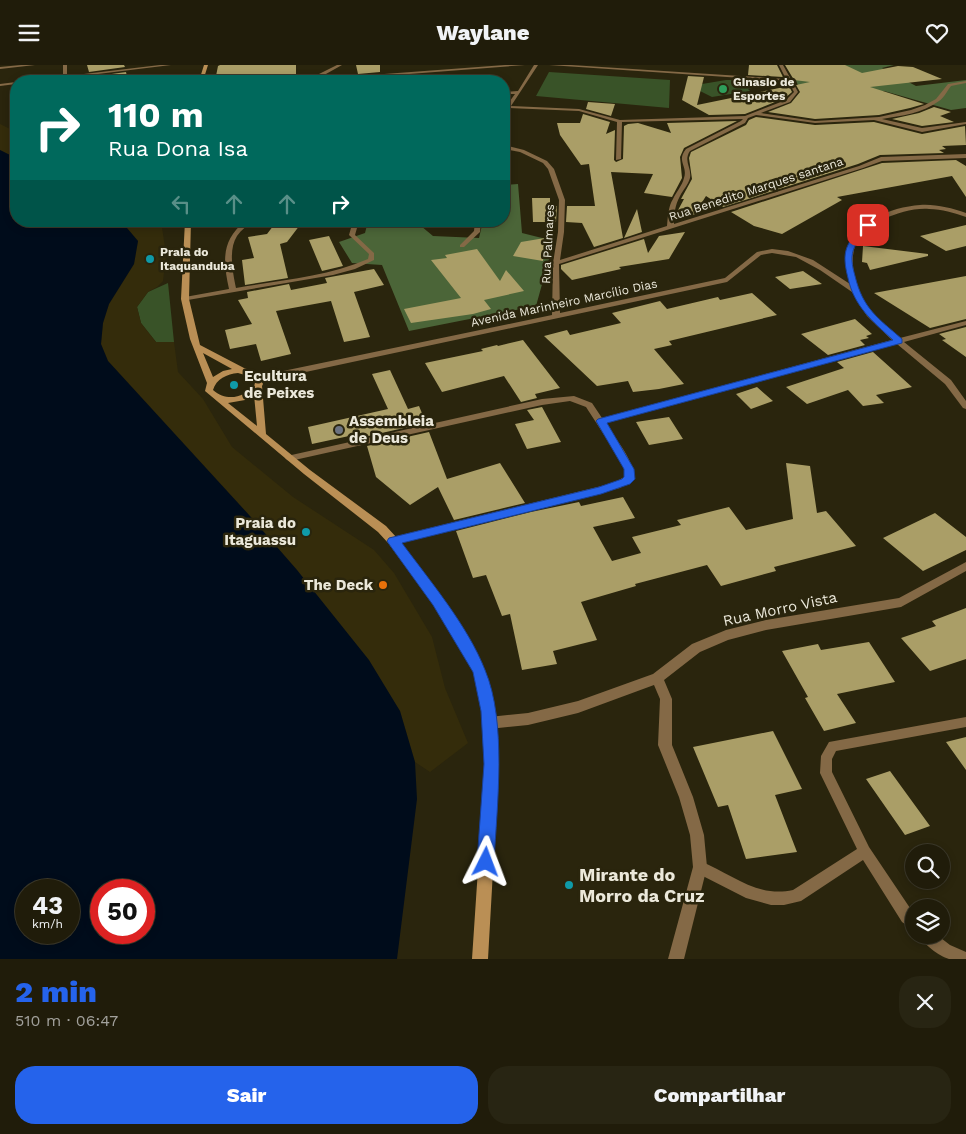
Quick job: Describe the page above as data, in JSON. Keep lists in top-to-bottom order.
{
  "streets": {
    "street": [
      "Rua Benedito Marques santana",
      "Rua Palmares",
      "Avenida Marinheiro Marcílio Dias",
      "Rua Morro Vista"
    ]
  },
  "crossings": [
    ["Rua Benedito Marques santana", "Rua Palmares"],
    ["Rua Palmares", "Avenida Marinheiro Marcílio Dias"]
  ],
  "places": [
    "Ginasio de Esportes",
    "Praia do Itaquanduba",
    "Ecultura de Peixes",
    "Assembleia de Deus",
    "Praia do Itaguassu",
    "The Deck",
    "Mirante do Morro da Cruz"
  ],
  "page": {
    "header": "Waylane",
    "turn": ["110 m", "Rua Dona Isa"],
    "speed": "43 km/h",
    "limit": "50",
    "heading": ["2 min", "510 m · 06:47"],
    "buttons": ["Sair", "Compartilhar"]
  }
}
